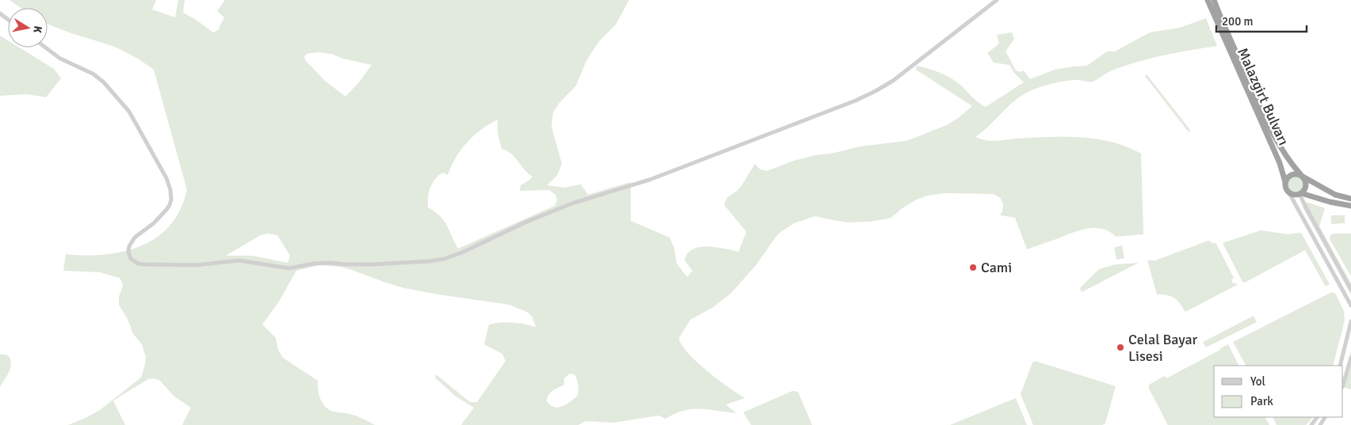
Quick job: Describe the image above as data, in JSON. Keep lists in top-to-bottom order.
{
  "streets": {
    "highway": ["Malazgirt Bulvarı"]
  },
  "places": ["Cami", "Celal Bayar Lisesi"],
  "legend": ["Yol", "Park"],
  "scale_bar": "200 m",
  "north": "right"
}
